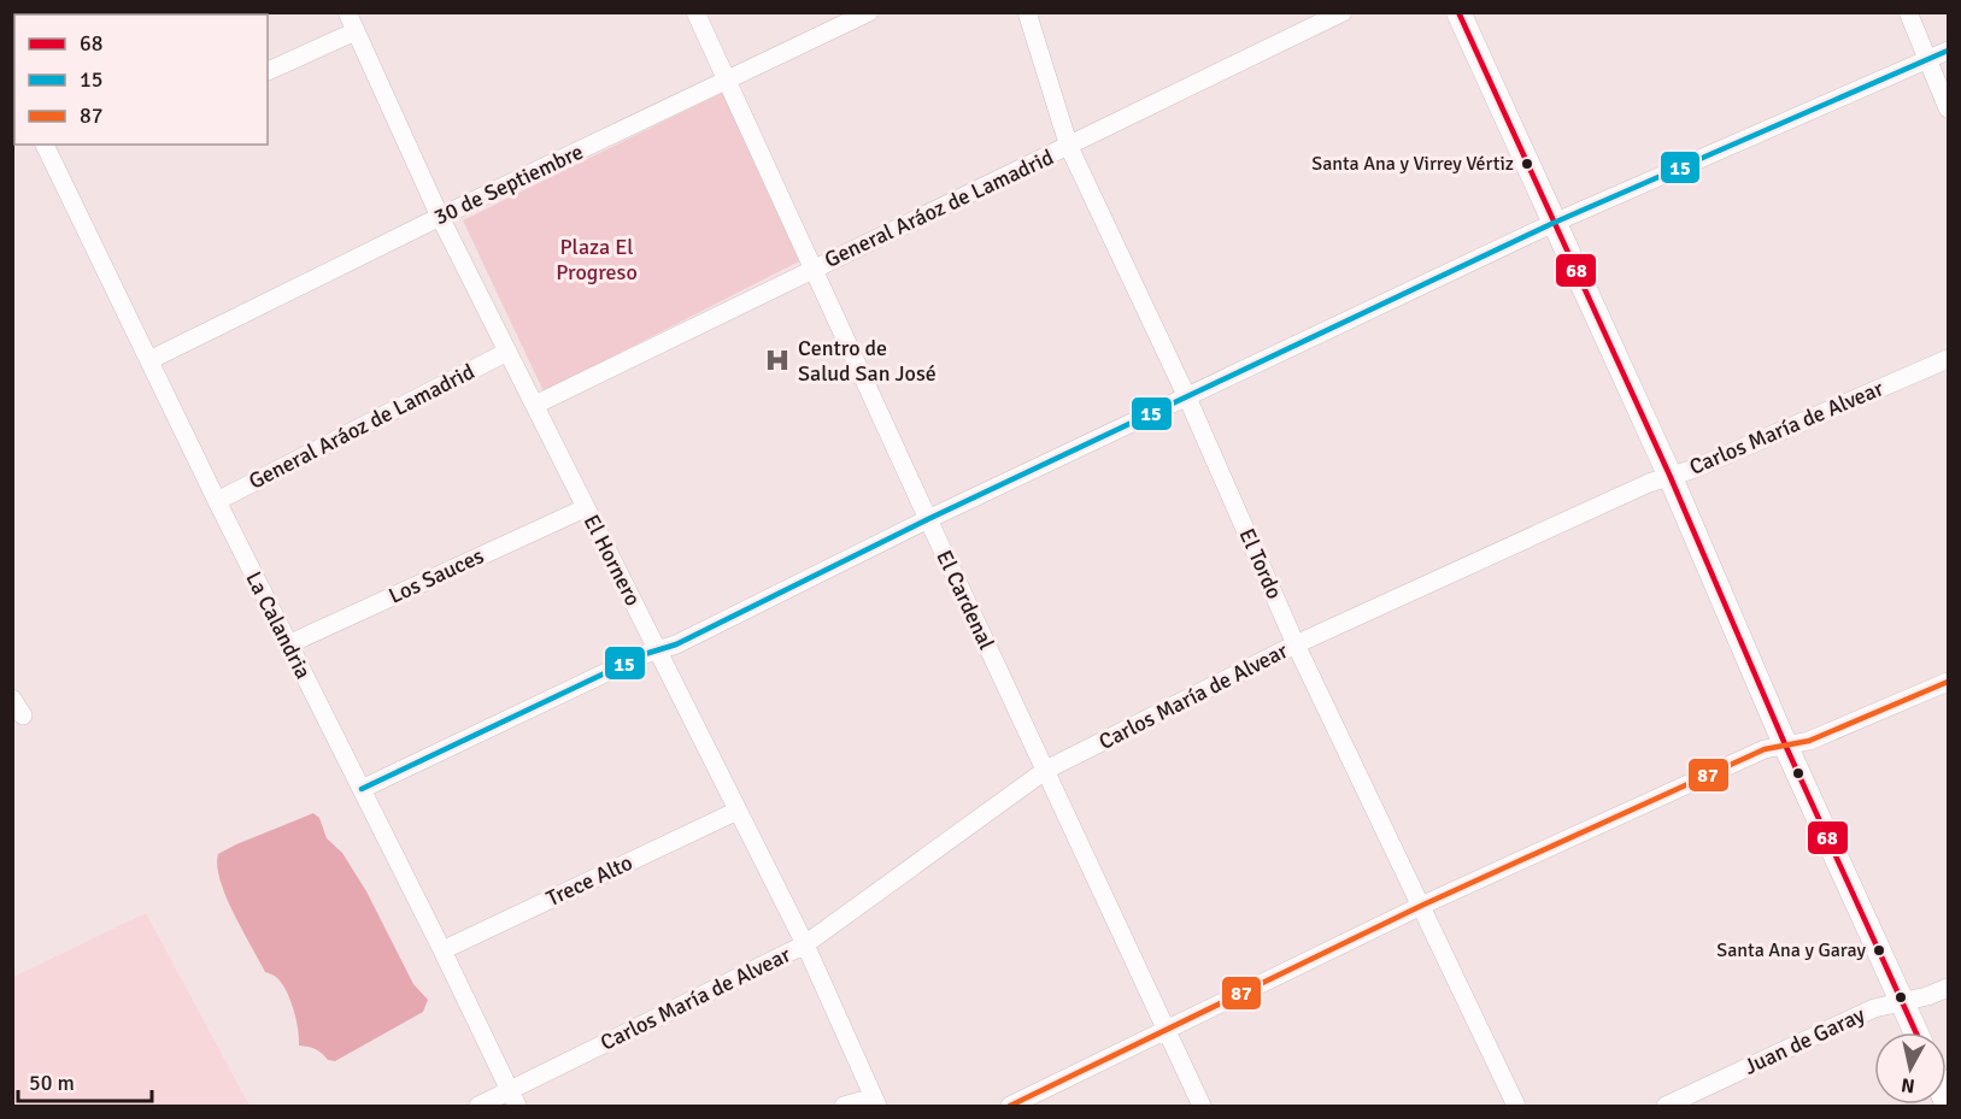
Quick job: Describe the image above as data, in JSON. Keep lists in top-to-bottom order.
{
  "streets": {
    "street": [
      "30 de Septiembre",
      "General Aráoz de Lamadrid",
      "Carlos María de Alvear",
      "El Hornero",
      "El Tordo",
      "Los Sauces",
      "El Cardenal",
      "La Calandria",
      "Trece Alto",
      "Juan de Garay"
    ]
  },
  "crossings": [
    ["30 de Septiembre", "El Hornero"],
    ["30 de Septiembre", "El Cardenal"],
    ["30 de Septiembre", "La Calandria"],
    ["General Aráoz de Lamadrid", "El Hornero"],
    ["General Aráoz de Lamadrid", "El Tordo"],
    ["General Aráoz de Lamadrid", "El Cardenal"],
    ["General Aráoz de Lamadrid", "La Calandria"],
    ["Carlos María de Alvear", "El Hornero"],
    ["Carlos María de Alvear", "El Tordo"],
    ["Carlos María de Alvear", "El Cardenal"],
    ["Carlos María de Alvear", "La Calandria"],
    ["El Hornero", "Los Sauces"],
    ["El Hornero", "Trece Alto"],
    ["Los Sauces", "La Calandria"],
    ["La Calandria", "Trece Alto"]
  ],
  "parks": ["Plaza El Progreso"],
  "places": {
    "other": ["Santa Ana y Virrey Vértiz", "Santa Ana y Garay"],
    "hospital": ["Centro de Salud San José"]
  },
  "lines": ["transit line 68", "transit line 15", "transit line 87"],
  "legend": ["68", "15", "87"],
  "scale_bar": "50 m",
  "north": "bottom"
}
